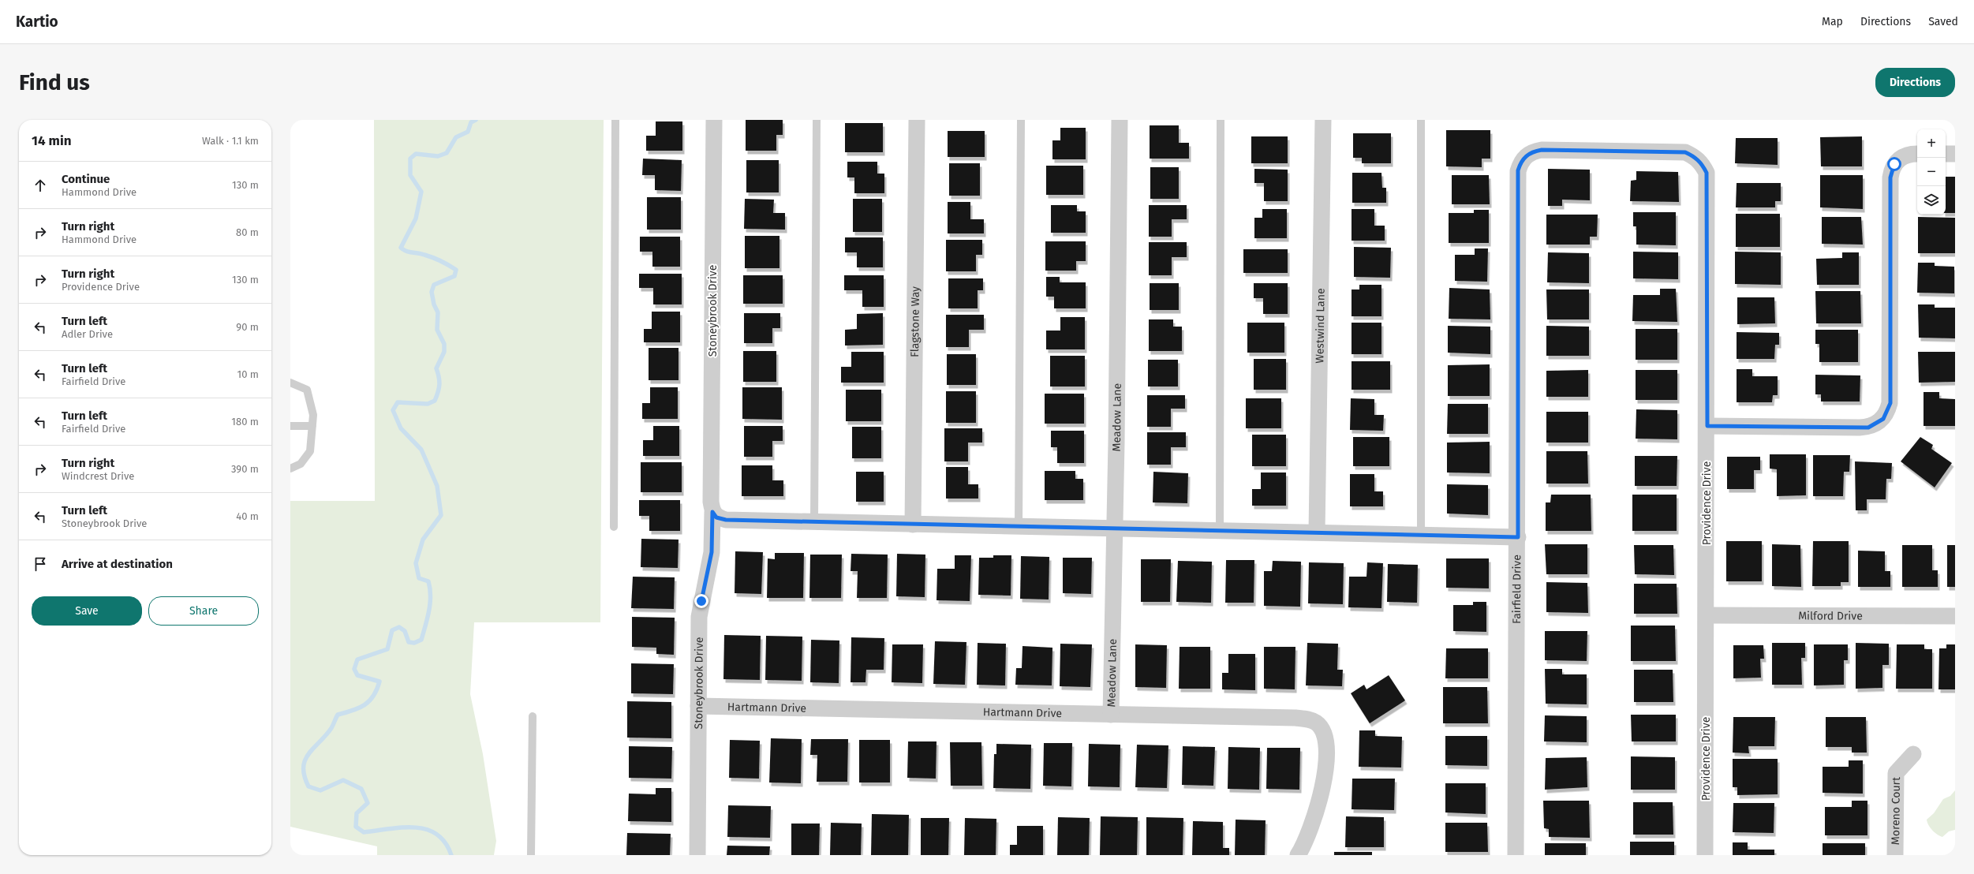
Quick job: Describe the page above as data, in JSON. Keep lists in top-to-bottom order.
{
  "streets": {
    "street": [
      "Stoneybrook Drive",
      "Flagstone Way",
      "Westwind Lane",
      "Meadow Lane",
      "Providence Drive",
      "Fairfield Drive",
      "Milford Drive",
      "Hartmann Drive",
      "Moreno Court"
    ]
  },
  "crossings": [
    ["Stoneybrook Drive", "Hartmann Drive"],
    ["Meadow Lane", "Hartmann Drive"],
    ["Providence Drive", "Fairfield Drive"],
    ["Providence Drive", "Milford Drive"]
  ],
  "page": {
    "header": "Kartio",
    "nav": ["Map", "Directions", "Saved"],
    "buttons": [
      "Directions",
      ["Save", "Share"]
    ],
    "title": "Find us",
    "heading": ["14 min", "Walk · 1.1 km"],
    "map_buttons": ["+", "−"],
    "list": [
      ["Continue", "Hammond Drive", "130 m"],
      ["Turn right", "Hammond Drive", "80 m"],
      ["Turn right", "Providence Drive", "130 m"],
      ["Turn left", "Adler Drive", "90 m"],
      ["Turn left", "Fairfield Drive", "10 m"],
      ["Turn left", "Fairfield Drive", "180 m"],
      ["Turn right", "Windcrest Drive", "390 m"],
      ["Turn left", "Stoneybrook Drive", "40 m"],
      "Arrive at destination"
    ]
  }
}
